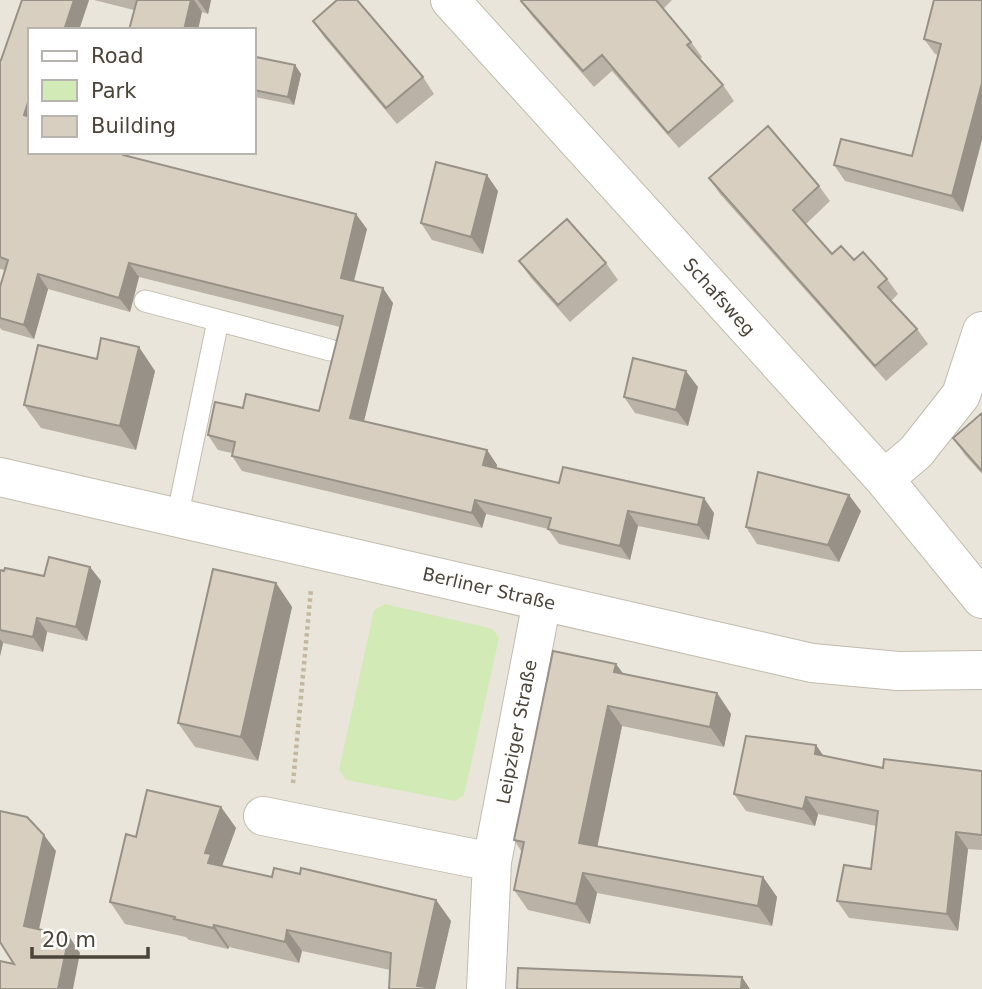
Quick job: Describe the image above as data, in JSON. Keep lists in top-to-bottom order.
{
  "streets": {
    "street": ["Schafsweg", "Berliner Straße", "Leipziger Straße"]
  },
  "crossings": [
    ["Berliner Straße", "Leipziger Straße"]
  ],
  "legend": ["Road", "Park", "Building"],
  "scale_bar": "20 m"
}
